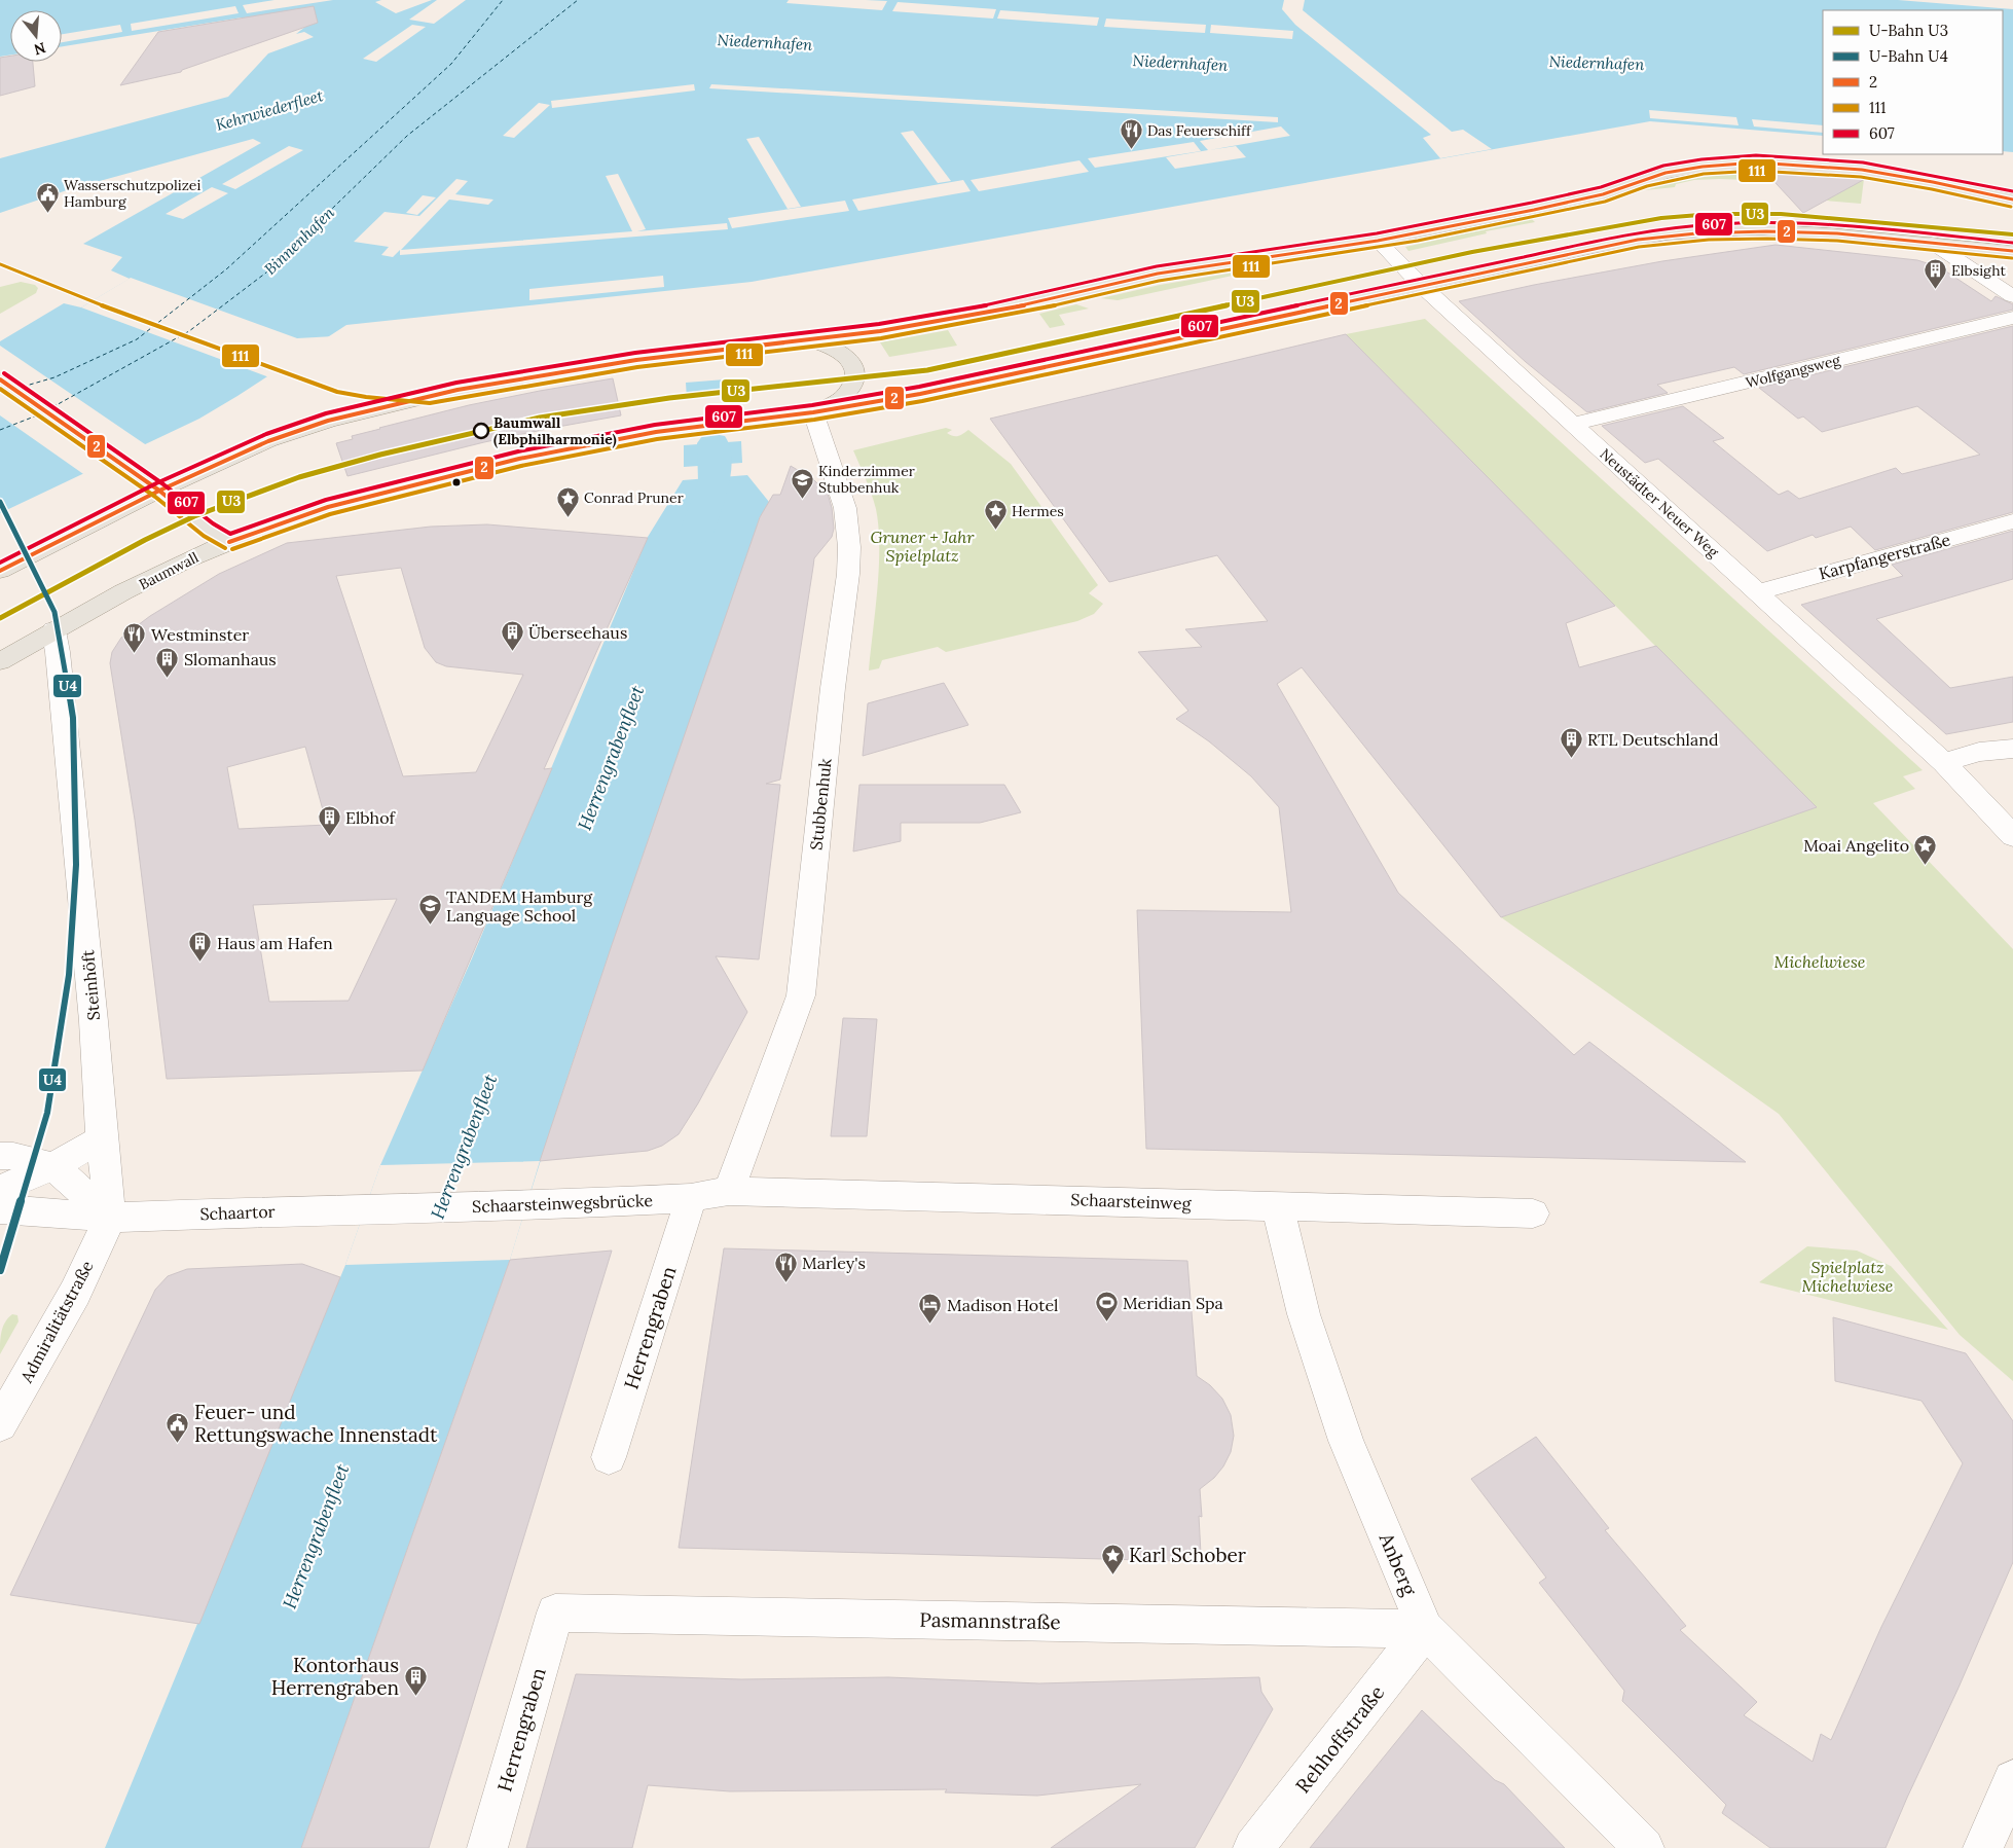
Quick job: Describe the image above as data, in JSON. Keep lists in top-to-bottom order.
{
  "streets": {
    "main road": ["Baumwall"],
    "street": [
      "Wolfgangsweg",
      "Neustädter Neuer Weg",
      "Karpfangerstraße",
      "Stubbenhuk",
      "Steinhöft",
      "Schaarsteinweg",
      "Schaarsteinwegsbrücke",
      "Schaartor",
      "Admiralitätstraße",
      "Herrengraben",
      "Anberg",
      "Pasmannstraße",
      "Rehhoffstraße"
    ]
  },
  "crossings": [
    ["Wolfgangsweg", "Neustädter Neuer Weg"],
    ["Neustädter Neuer Weg", "Karpfangerstraße"],
    ["Neustädter Neuer Weg", "Baumwall"],
    ["Baumwall", "Stubbenhuk"],
    ["Baumwall", "Steinhöft"],
    ["Stubbenhuk", "Schaarsteinweg"],
    ["Stubbenhuk", "Schaarsteinwegsbrücke"],
    ["Steinhöft", "Schaartor"],
    ["Steinhöft", "Admiralitätstraße"],
    ["Schaarsteinweg", "Schaarsteinwegsbrücke"],
    ["Schaarsteinweg", "Anberg"],
    ["Schaarsteinwegsbrücke", "Schaartor"],
    ["Schaarsteinwegsbrücke", "Herrengraben"],
    ["Schaartor", "Admiralitätstraße"],
    ["Herrengraben", "Pasmannstraße"],
    ["Anberg", "Pasmannstraße"],
    ["Anberg", "Rehhoffstraße"],
    ["Pasmannstraße", "Rehhoffstraße"]
  ],
  "water": [
    "Niedernhafen",
    "Kehrwiederfleet",
    "Binnenhafen",
    "Herrengrabenfleet"
  ],
  "parks": ["Gruner + Jahr Spielplatz", "Michelwiese", "Spielplatz Michelwiese"],
  "places": {
    "restaurant": ["Das Feuerschiff", "Westminster", "Marley's"],
    "public building": ["Wasserschutzpolizei Hamburg", "Feuer- und Rettungswache Innenstadt"],
    "building": [
      "Elbsight",
      "Überseehaus",
      "Slomanhaus",
      "RTL Deutschland",
      "Elbhof",
      "Haus am Hafen",
      "Kontorhaus Herrengraben"
    ],
    "other": ["Baumwall (Elbphilharmonie)"],
    "school or university": ["Kinderzimmer Stubbenhuk", "TANDEM Hamburg Language School"],
    "place": [
      "Conrad Pruner",
      "Hermes",
      "Moai Angelito",
      "Karl Schober"
    ],
    "sports": ["Meridian Spa"],
    "hotel": ["Madison Hotel"]
  },
  "lines": [
    "transit line 607",
    "transit line 2",
    "transit line 111",
    "metro line U3",
    "metro line U4"
  ],
  "legend": [
    "U-Bahn U3",
    "U-Bahn U4",
    "2",
    "111",
    "607"
  ],
  "north": "bottom"
}
